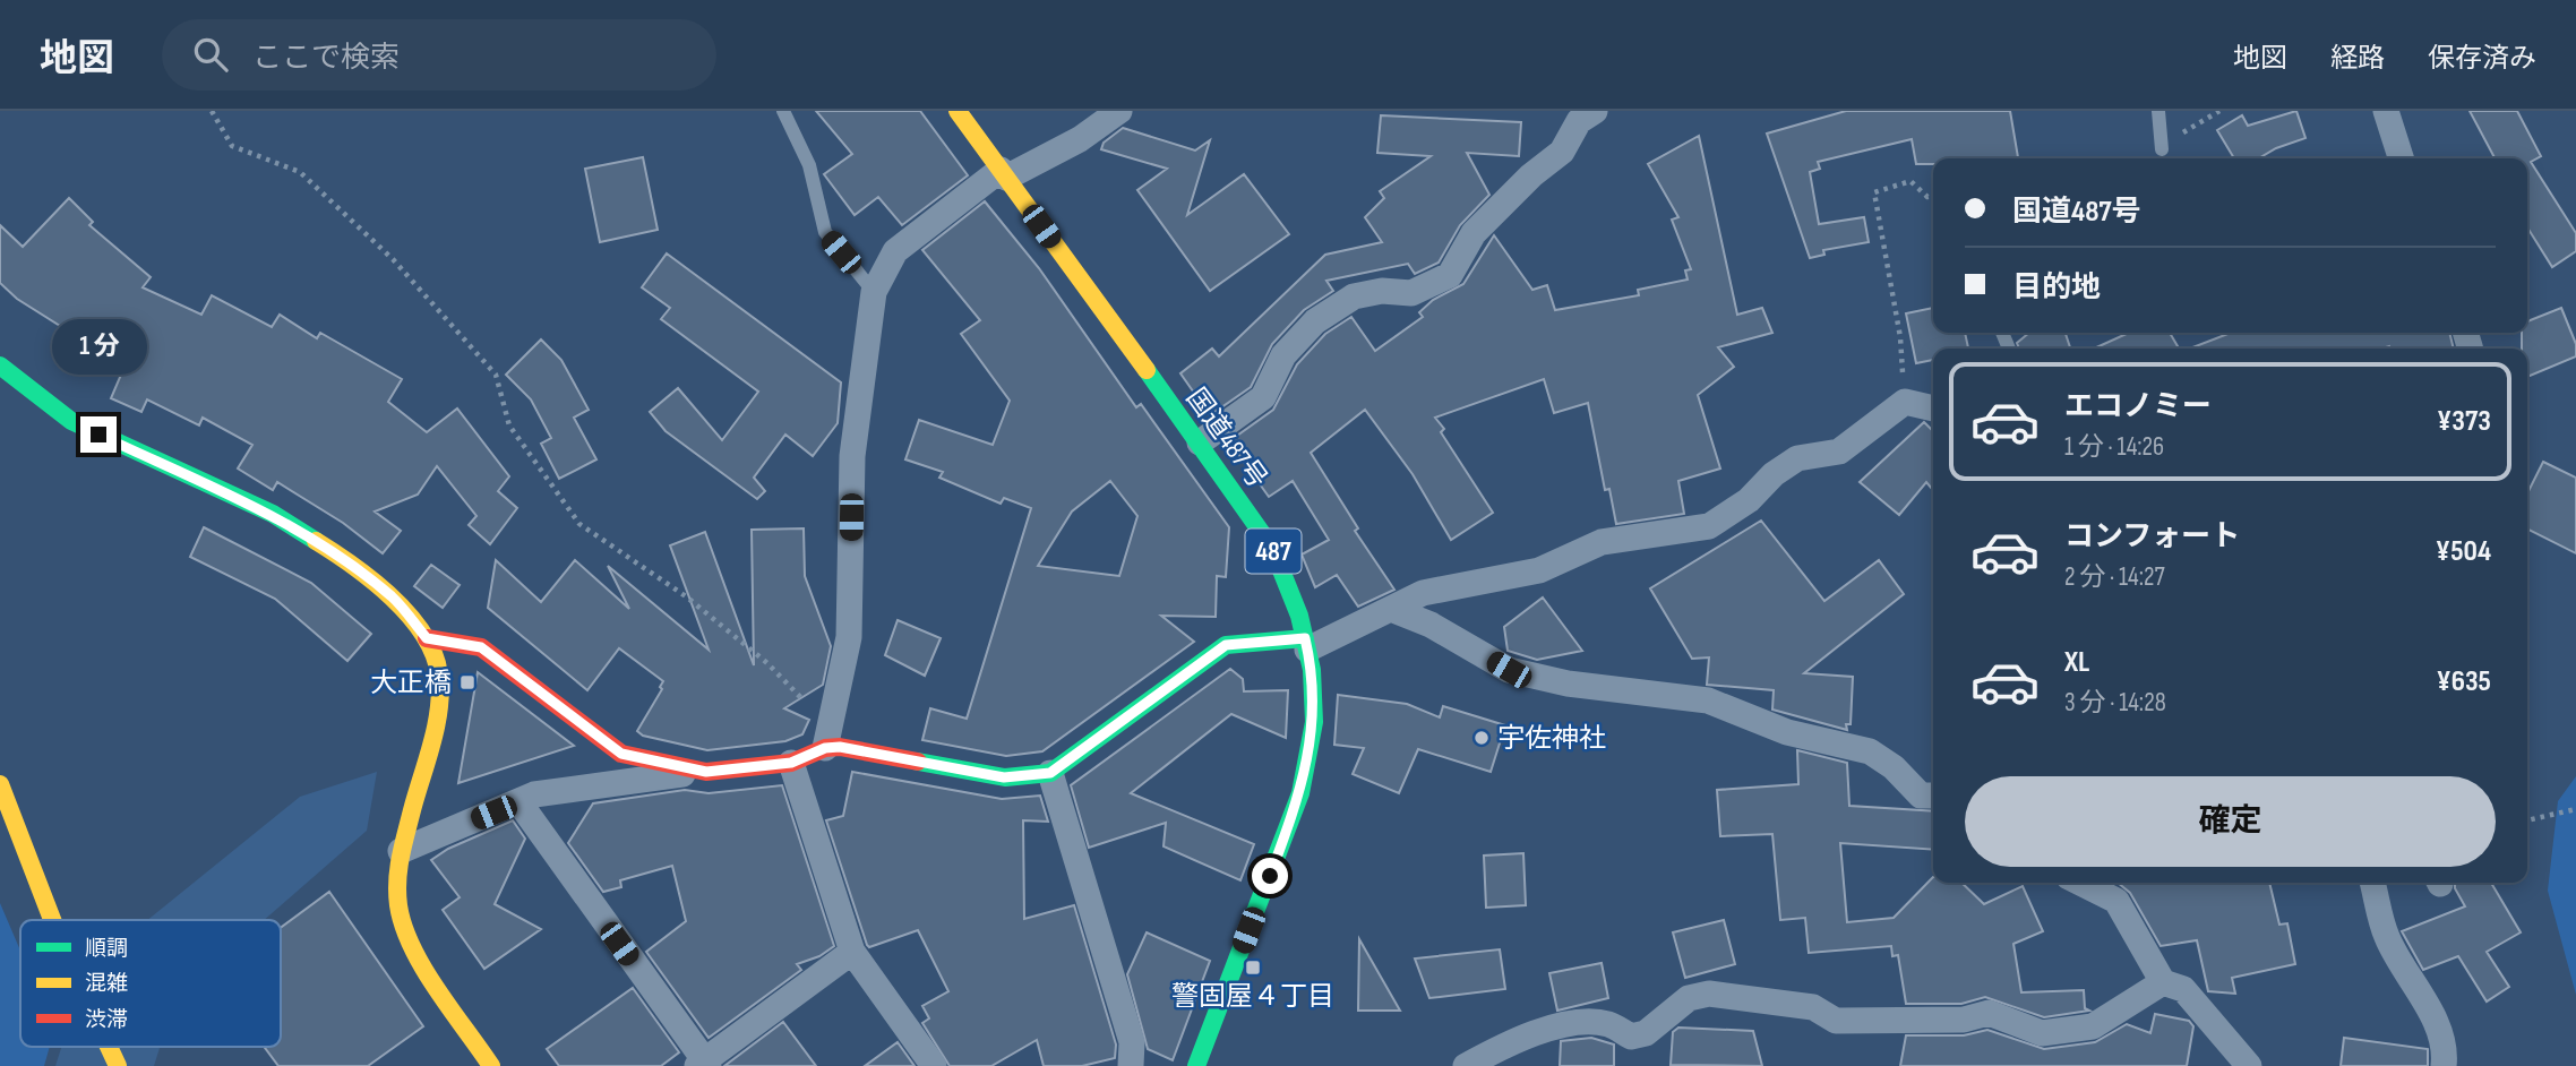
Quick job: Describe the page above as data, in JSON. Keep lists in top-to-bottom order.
{
  "streets": {
    "main road": ["国道487号", "487"]
  },
  "places": {
    "transit": ["大正橋", "警固屋４丁目"],
    "other": ["宇佐神社"]
  },
  "legend": ["順調", "混雑", "渋滞"],
  "page": {
    "header": "地図",
    "search": "ここで検索",
    "nav": ["地図", "経路", "保存済み"],
    "banner": ["国道487号", "目的地"],
    "bubble": "1 分",
    "list": [
      {
        "name": "エコノミー",
        "note": "1 分 · 14:26",
        "value": "¥373"
      },
      {
        "name": "コンフォート",
        "note": "2 分 · 14:27",
        "value": "¥504"
      },
      {
        "name": "XL",
        "note": "3 分 · 14:28",
        "value": "¥635"
      }
    ],
    "buttons": "確定"
  }
}
